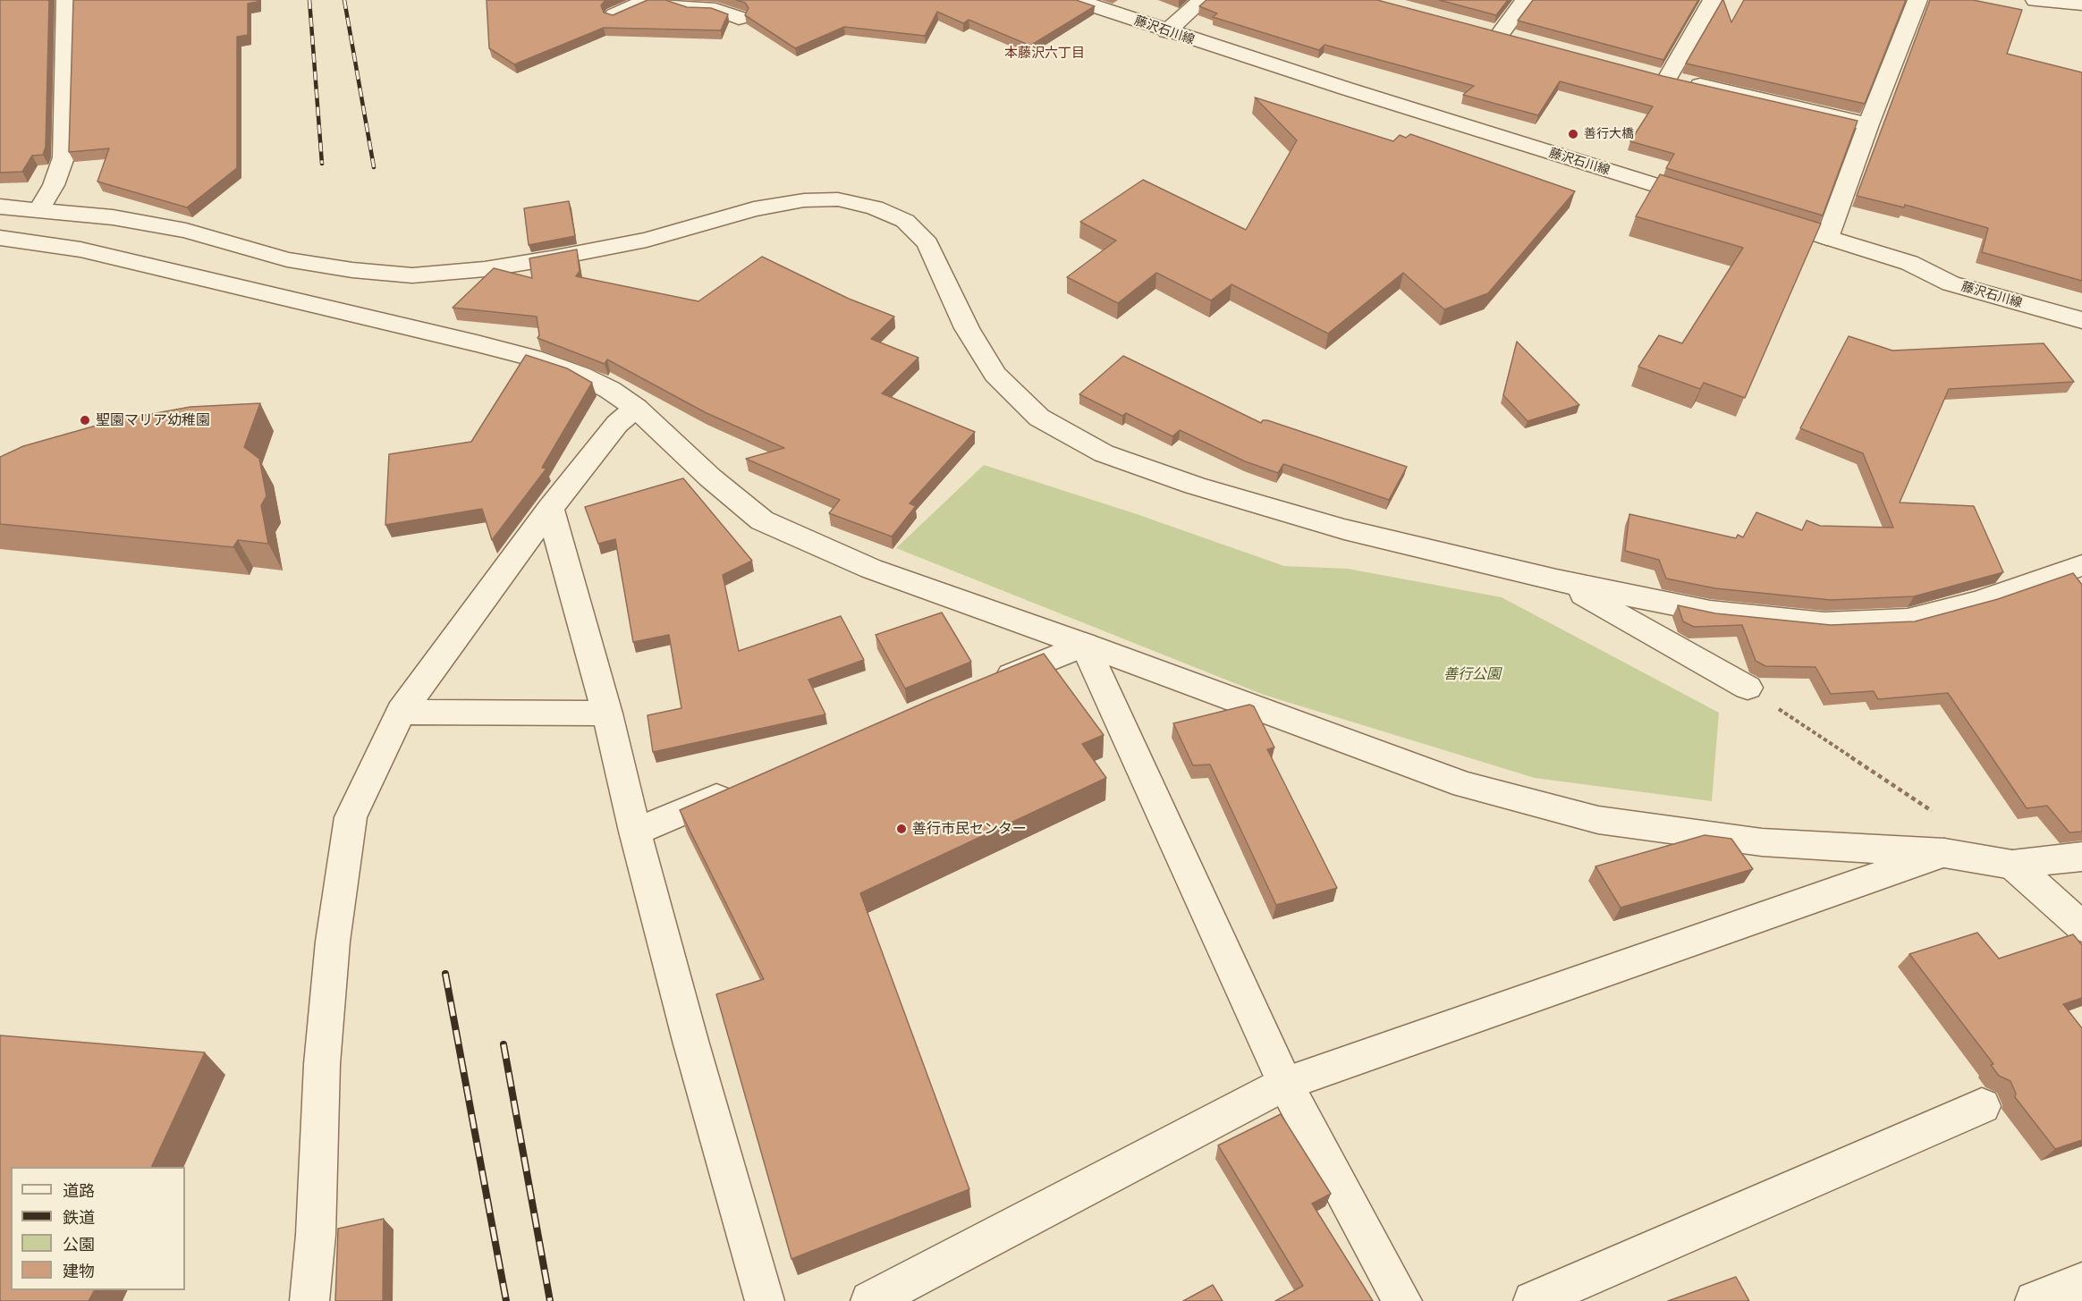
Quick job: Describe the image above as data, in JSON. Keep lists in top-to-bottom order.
{
  "streets": {
    "street": ["藤沢石川線"]
  },
  "districts": ["本藤沢六丁目"],
  "parks": ["善行公園"],
  "places": ["善行大橋", "聖園マリア幼稚園", "善行市民センター"],
  "legend": [
    "道路",
    "鉄道",
    "公園",
    "建物"
  ]
}
